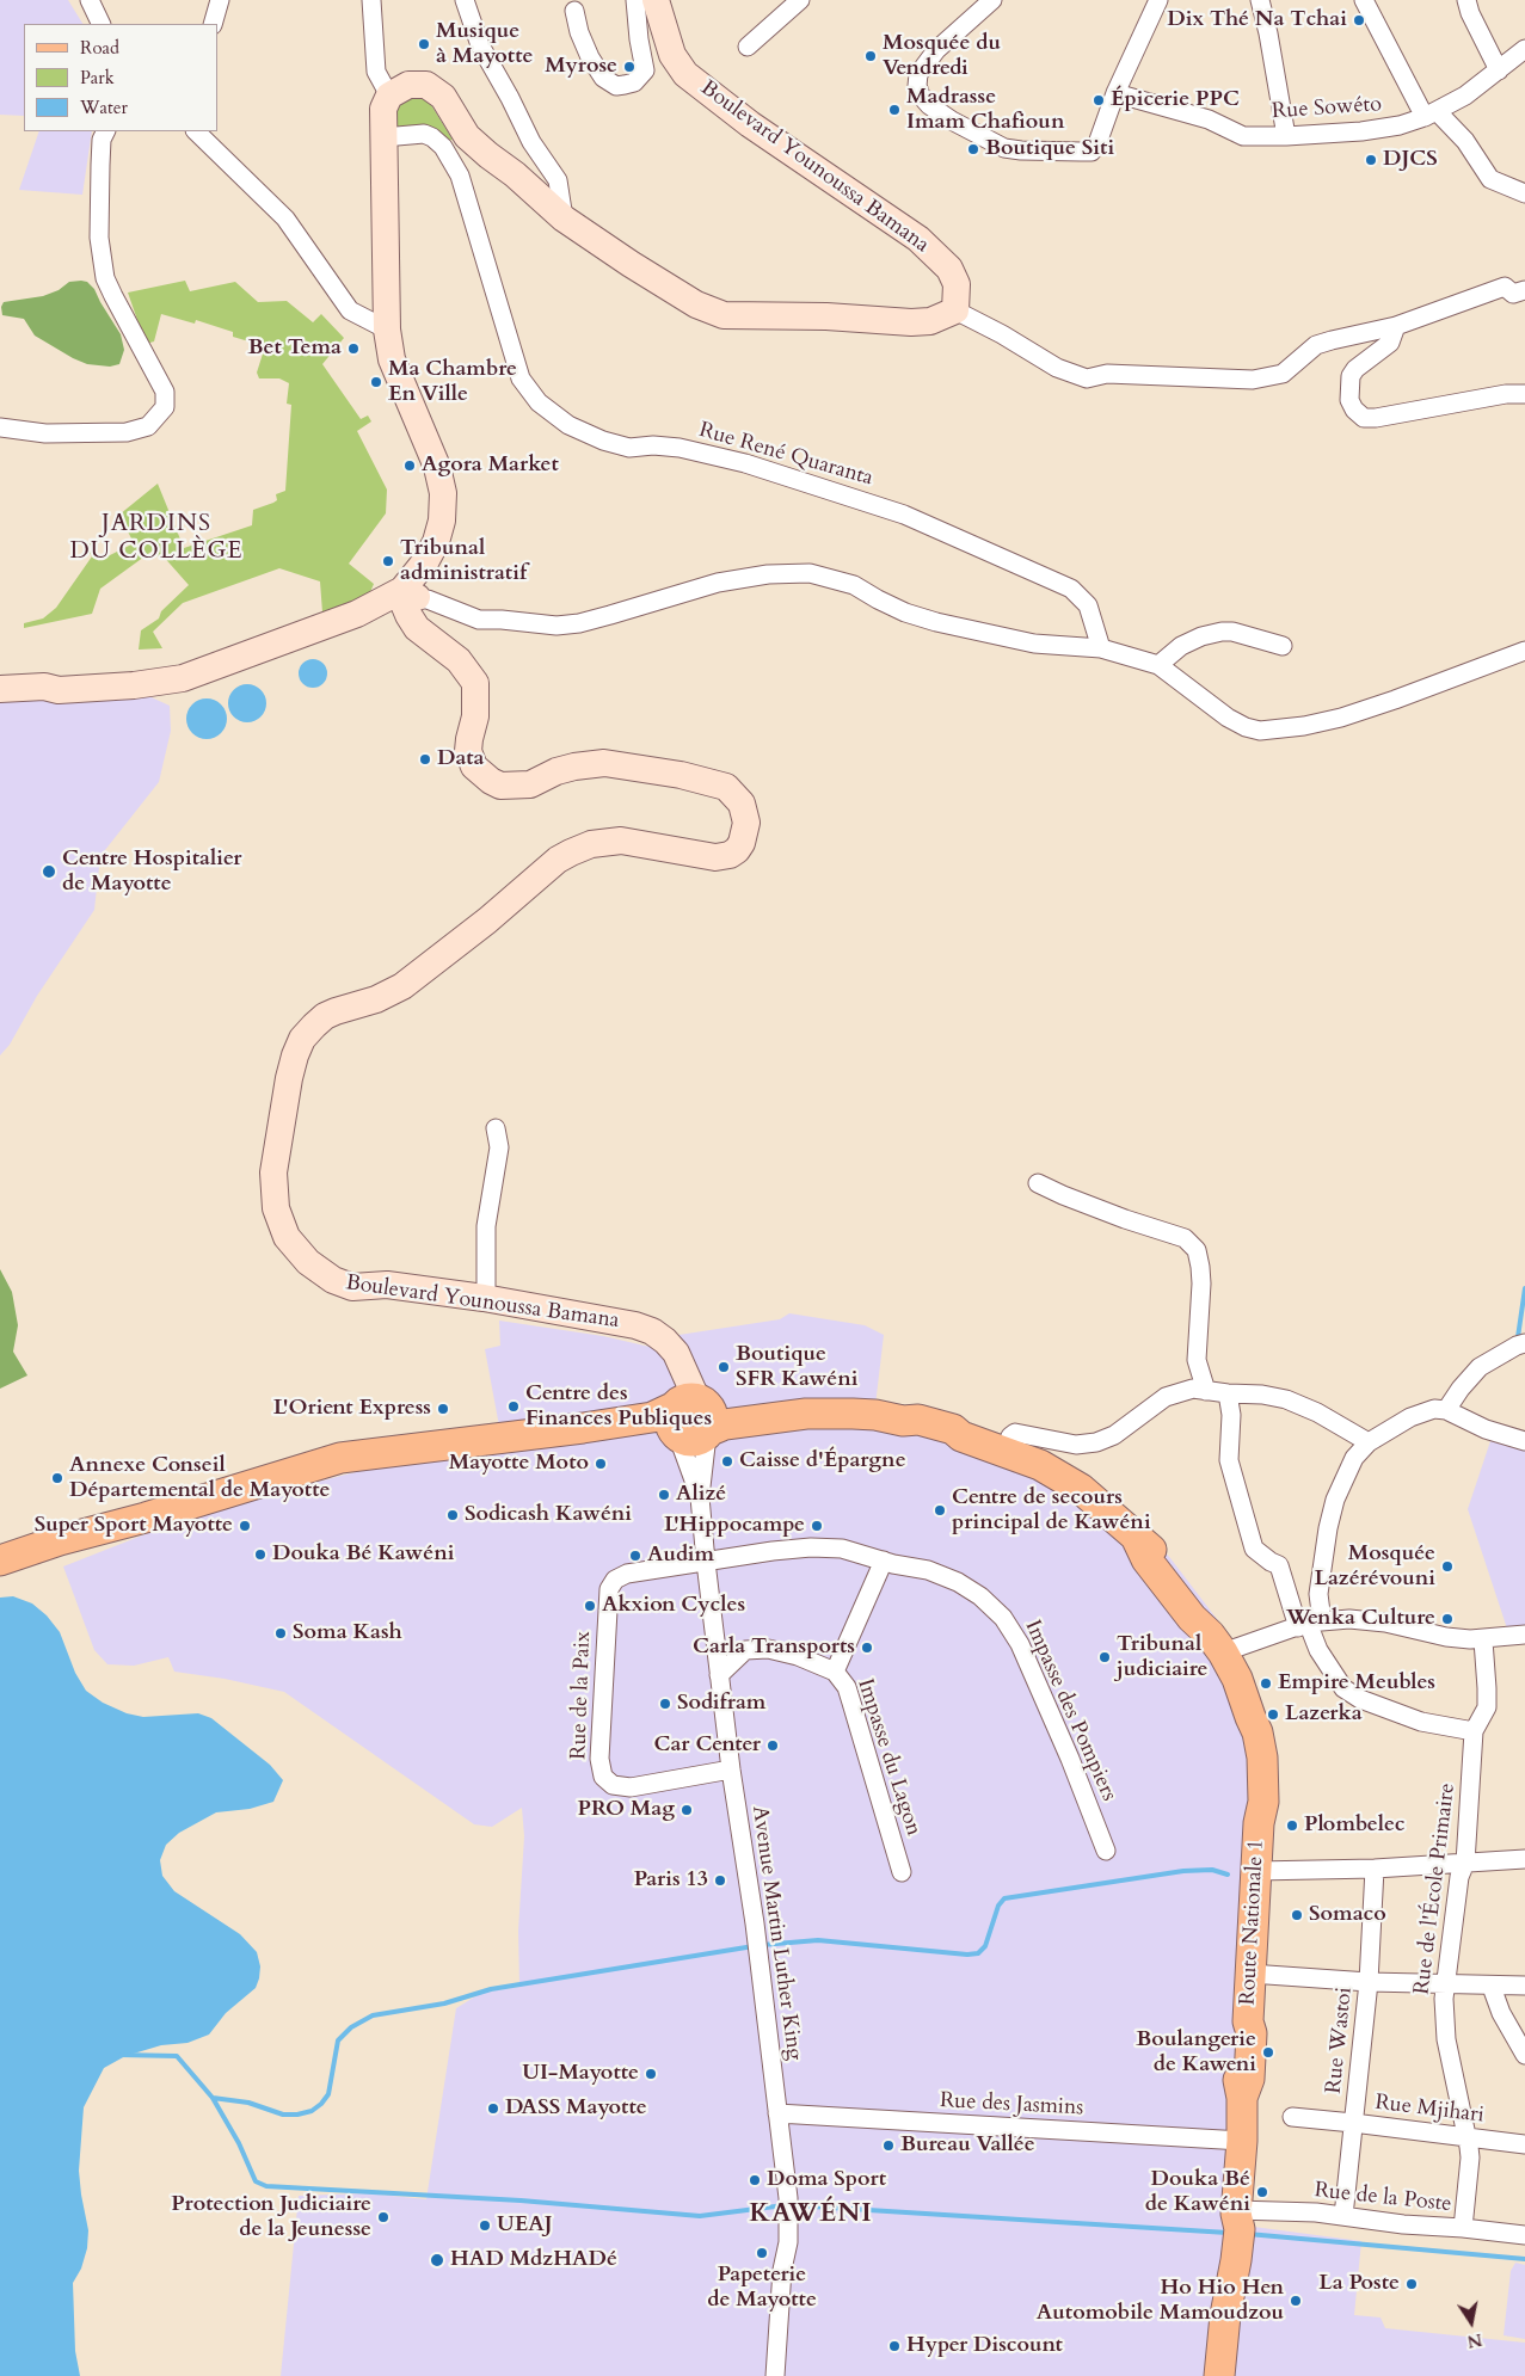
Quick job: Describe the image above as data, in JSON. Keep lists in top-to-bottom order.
{
  "streets": {
    "main road": ["Boulevard Younoussa Bamana", "Route Nationale 1"],
    "street": [
      "Rue Sowéto",
      "Rue René Quaranta",
      "Rue de la Paix",
      "Impasse des Pompiers",
      "Impasse du Lagon",
      "Rue de l'École Primaire",
      "Avenue Martin Luther King",
      "Rue Wastoi",
      "Rue des Jasmins",
      "Rue Mjihari",
      "Rue de la Poste"
    ]
  },
  "crossings": [
    ["Boulevard Younoussa Bamana", "Route Nationale 1"],
    ["Boulevard Younoussa Bamana", "Avenue Martin Luther King"],
    ["Rue de la Paix", "Impasse des Pompiers"],
    ["Rue de la Paix", "Avenue Martin Luther King"],
    ["Impasse des Pompiers", "Impasse du Lagon"],
    ["Impasse des Pompiers", "Avenue Martin Luther King"],
    ["Rue de l'École Primaire", "Rue Mjihari"],
    ["Rue de l'École Primaire", "Rue de la Poste"],
    ["Route Nationale 1", "Avenue Martin Luther King"],
    ["Route Nationale 1", "Rue des Jasmins"],
    ["Route Nationale 1", "Rue de la Poste"],
    ["Avenue Martin Luther King", "Rue des Jasmins"],
    ["Rue Wastoi", "Rue Mjihari"],
    ["Rue Wastoi", "Rue de la Poste"]
  ],
  "districts": ["JARDINS DU COLLÈGE", "KAWÉNI"],
  "places": [
    "Dix Thé Na Tchai",
    "Musique à Mayotte",
    "Mosquée du Vendredi",
    "Myrose",
    "Épicerie PPC",
    "Madrasse Imam Chafioun",
    "Boutique Siti",
    "DJCS",
    "Bet Tema",
    "Ma Chambre En Ville",
    "Agora Market",
    "Tribunal administratif",
    "Data",
    "Centre Hospitalier de Mayotte",
    "Boutique SFR Kawéni",
    "Centre des Finances Publiques",
    "L'Orient Express",
    "Caisse d'Épargne",
    "Mayotte Moto",
    "Annexe Conseil Départemental de Mayotte",
    "Alizé",
    "Centre de secours principal de Kawéni",
    "Sodicash Kawéni",
    "Super Sport Mayotte",
    "L'Hippocampe",
    "Douka Bé Kawéni",
    "Audim",
    "Mosquée Lazérévouni",
    "Akxion Cycles",
    "Wenka Culture",
    "Soma Kash",
    "Carla Transports",
    "Tribunal judiciaire",
    "Empire Meubles",
    "Sodifram",
    "Lazerka",
    "Car Center",
    "PRO Mag",
    "Plombelec",
    "Paris 13",
    "Somaco",
    "Boulangerie de Kaweni",
    "UI-Mayotte",
    "DASS Mayotte",
    "Bureau Vallée",
    "Doma Sport",
    "Douka Bé de Kawéni",
    "Protection Judiciaire de la Jeunesse",
    "UEAJ",
    "Papeterie de Mayotte",
    "HAD MdzHADé",
    "La Poste",
    "Ho Hio Hen Automobile Mamoudzou",
    "Hyper Discount"
  ],
  "legend": ["Road", "Park", "Water"],
  "north": "bottom"
}
